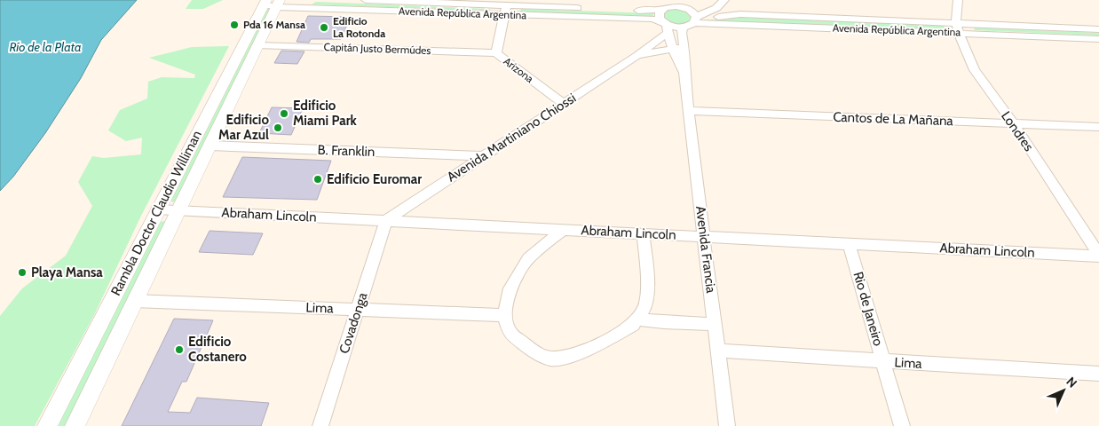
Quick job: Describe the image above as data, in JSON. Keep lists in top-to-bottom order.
{
  "streets": {
    "main road": ["Rambla Doctor Claudio Williman"],
    "street": [
      "Avenida República Argentina",
      "Capitán Justo Bermúdes",
      "Arizona",
      "Cantos de La Mañana",
      "Londres",
      "Avenida Martiniano Chiossi",
      "B. Franklin",
      "Abraham Lincoln",
      "Avenida Francia",
      "Lima",
      "Rio de Janeiro",
      "Covadonga"
    ]
  },
  "crossings": [
    ["Avenida República Argentina", "Arizona"],
    ["Avenida República Argentina", "Londres"],
    ["Avenida República Argentina", "Avenida Martiniano Chiossi"],
    ["Avenida República Argentina", "Rambla Doctor Claudio Williman"],
    ["Avenida República Argentina", "Avenida Francia"],
    ["Capitán Justo Bermúdes", "Arizona"],
    ["Capitán Justo Bermúdes", "Rambla Doctor Claudio Williman"],
    ["Arizona", "Avenida Martiniano Chiossi"],
    ["Cantos de La Mañana", "Londres"],
    ["Cantos de La Mañana", "Avenida Francia"],
    ["Londres", "Abraham Lincoln"],
    ["Avenida Martiniano Chiossi", "B. Franklin"],
    ["Avenida Martiniano Chiossi", "Abraham Lincoln"],
    ["Avenida Martiniano Chiossi", "Avenida Francia"],
    ["Avenida Martiniano Chiossi", "Covadonga"],
    ["B. Franklin", "Rambla Doctor Claudio Williman"],
    ["Rambla Doctor Claudio Williman", "Abraham Lincoln"],
    ["Rambla Doctor Claudio Williman", "Lima"],
    ["Abraham Lincoln", "Avenida Francia"],
    ["Abraham Lincoln", "Lima"],
    ["Abraham Lincoln", "Rio de Janeiro"],
    ["Abraham Lincoln", "Covadonga"],
    ["Avenida Francia", "Lima"],
    ["Lima", "Rio de Janeiro"],
    ["Lima", "Covadonga"]
  ],
  "water": ["Río de la Plata"],
  "places": [
    "Pda 16 Mansa",
    "Edificio La Rotonda",
    "Edificio Miami Park",
    "Edificio Mar Azul",
    "Edificio Euromar",
    "Playa Mansa",
    "Edificio Costanero"
  ],
  "north": "top right"
}
